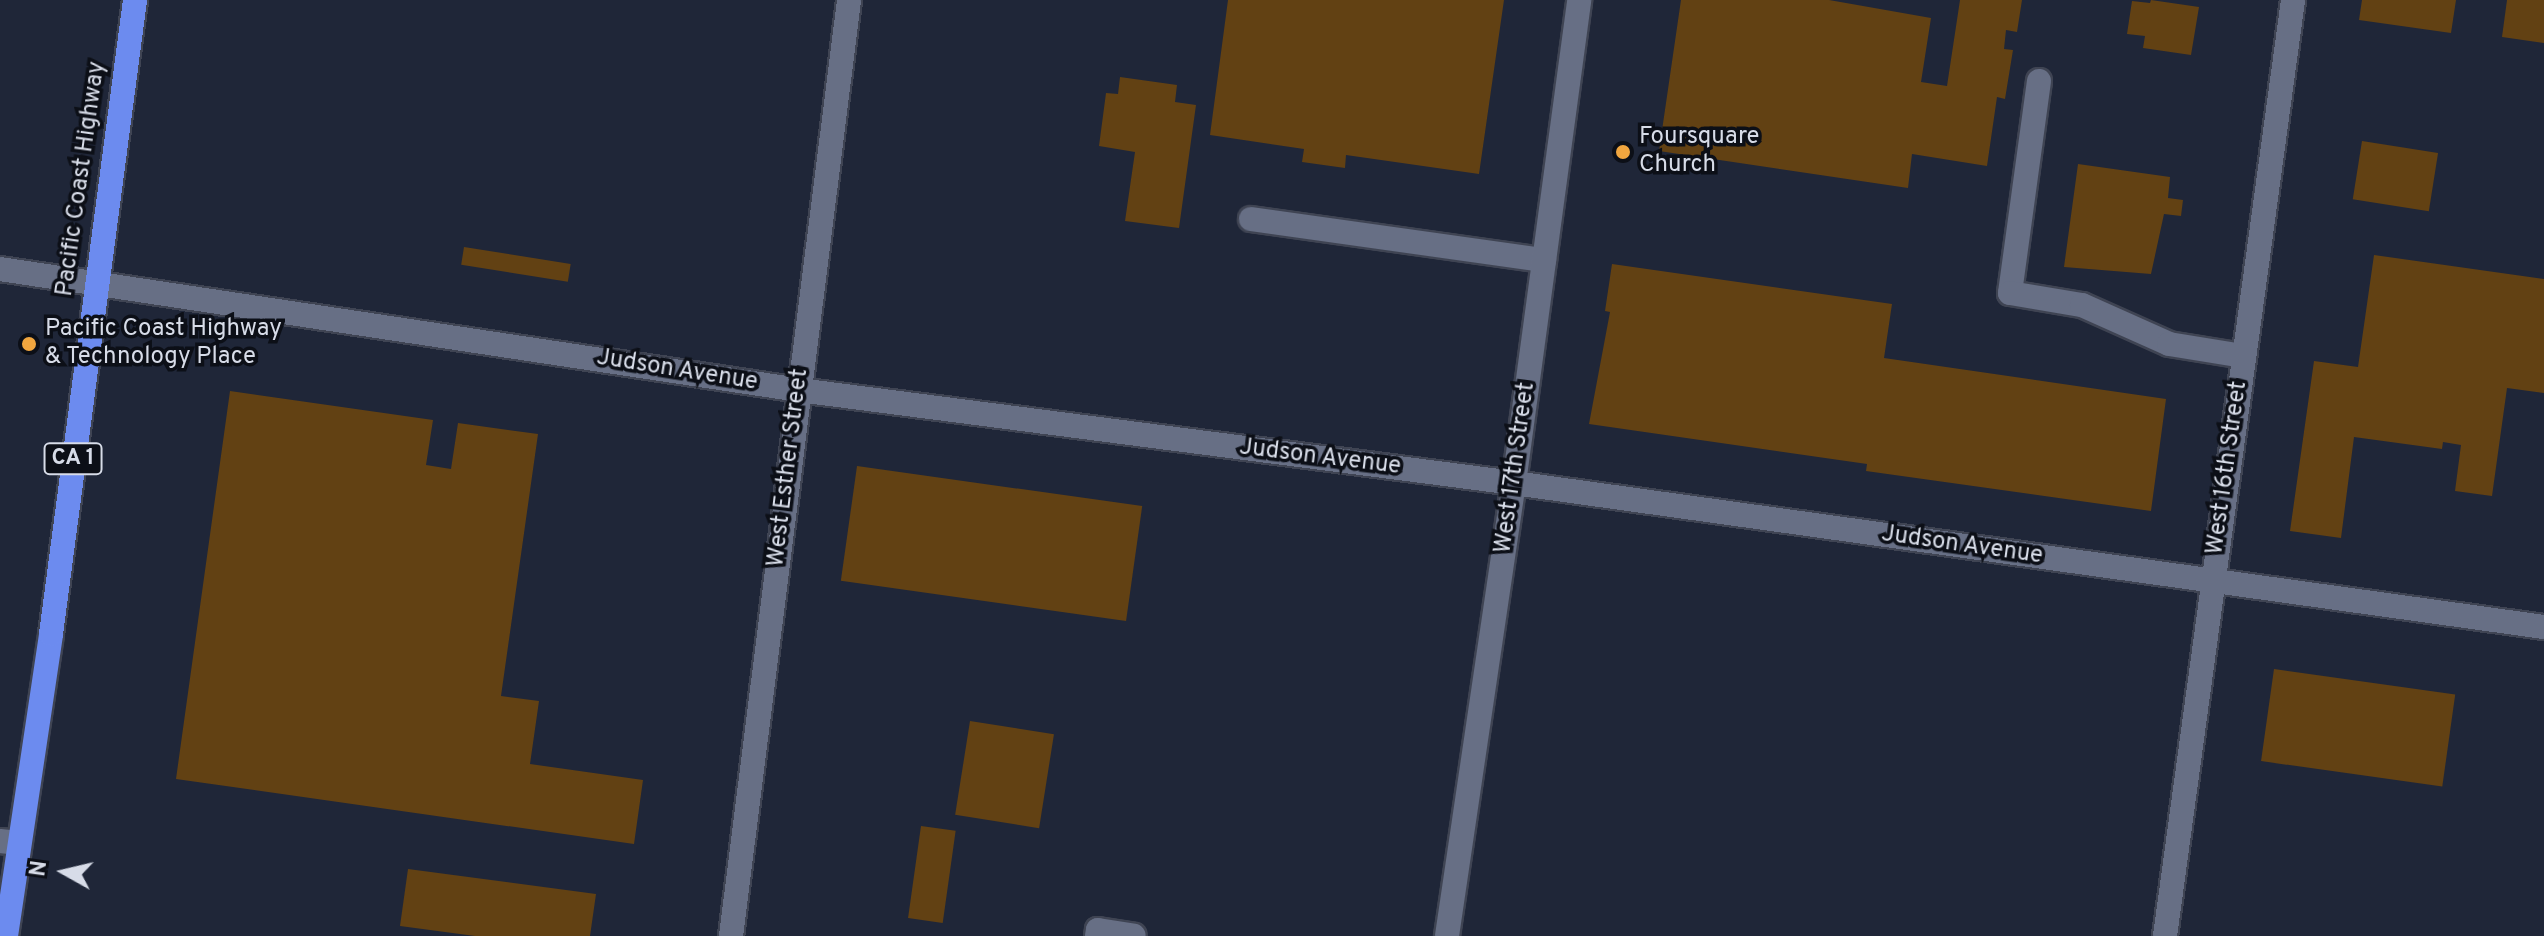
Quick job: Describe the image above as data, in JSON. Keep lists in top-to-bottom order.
{
  "streets": {
    "highway": ["Pacific Coast Highway", "CA 1"],
    "street": [
      "Judson Avenue",
      "West Esther Street",
      "West 17th Street",
      "West 16th Street"
    ]
  },
  "crossings": [
    ["Pacific Coast Highway", "Judson Avenue"],
    ["Judson Avenue", "West Esther Street"],
    ["Judson Avenue", "West 17th Street"],
    ["Judson Avenue", "West 16th Street"]
  ],
  "places": ["Foursquare Church", "Pacific Coast Highway & Technology Place"],
  "north": "left"
}
